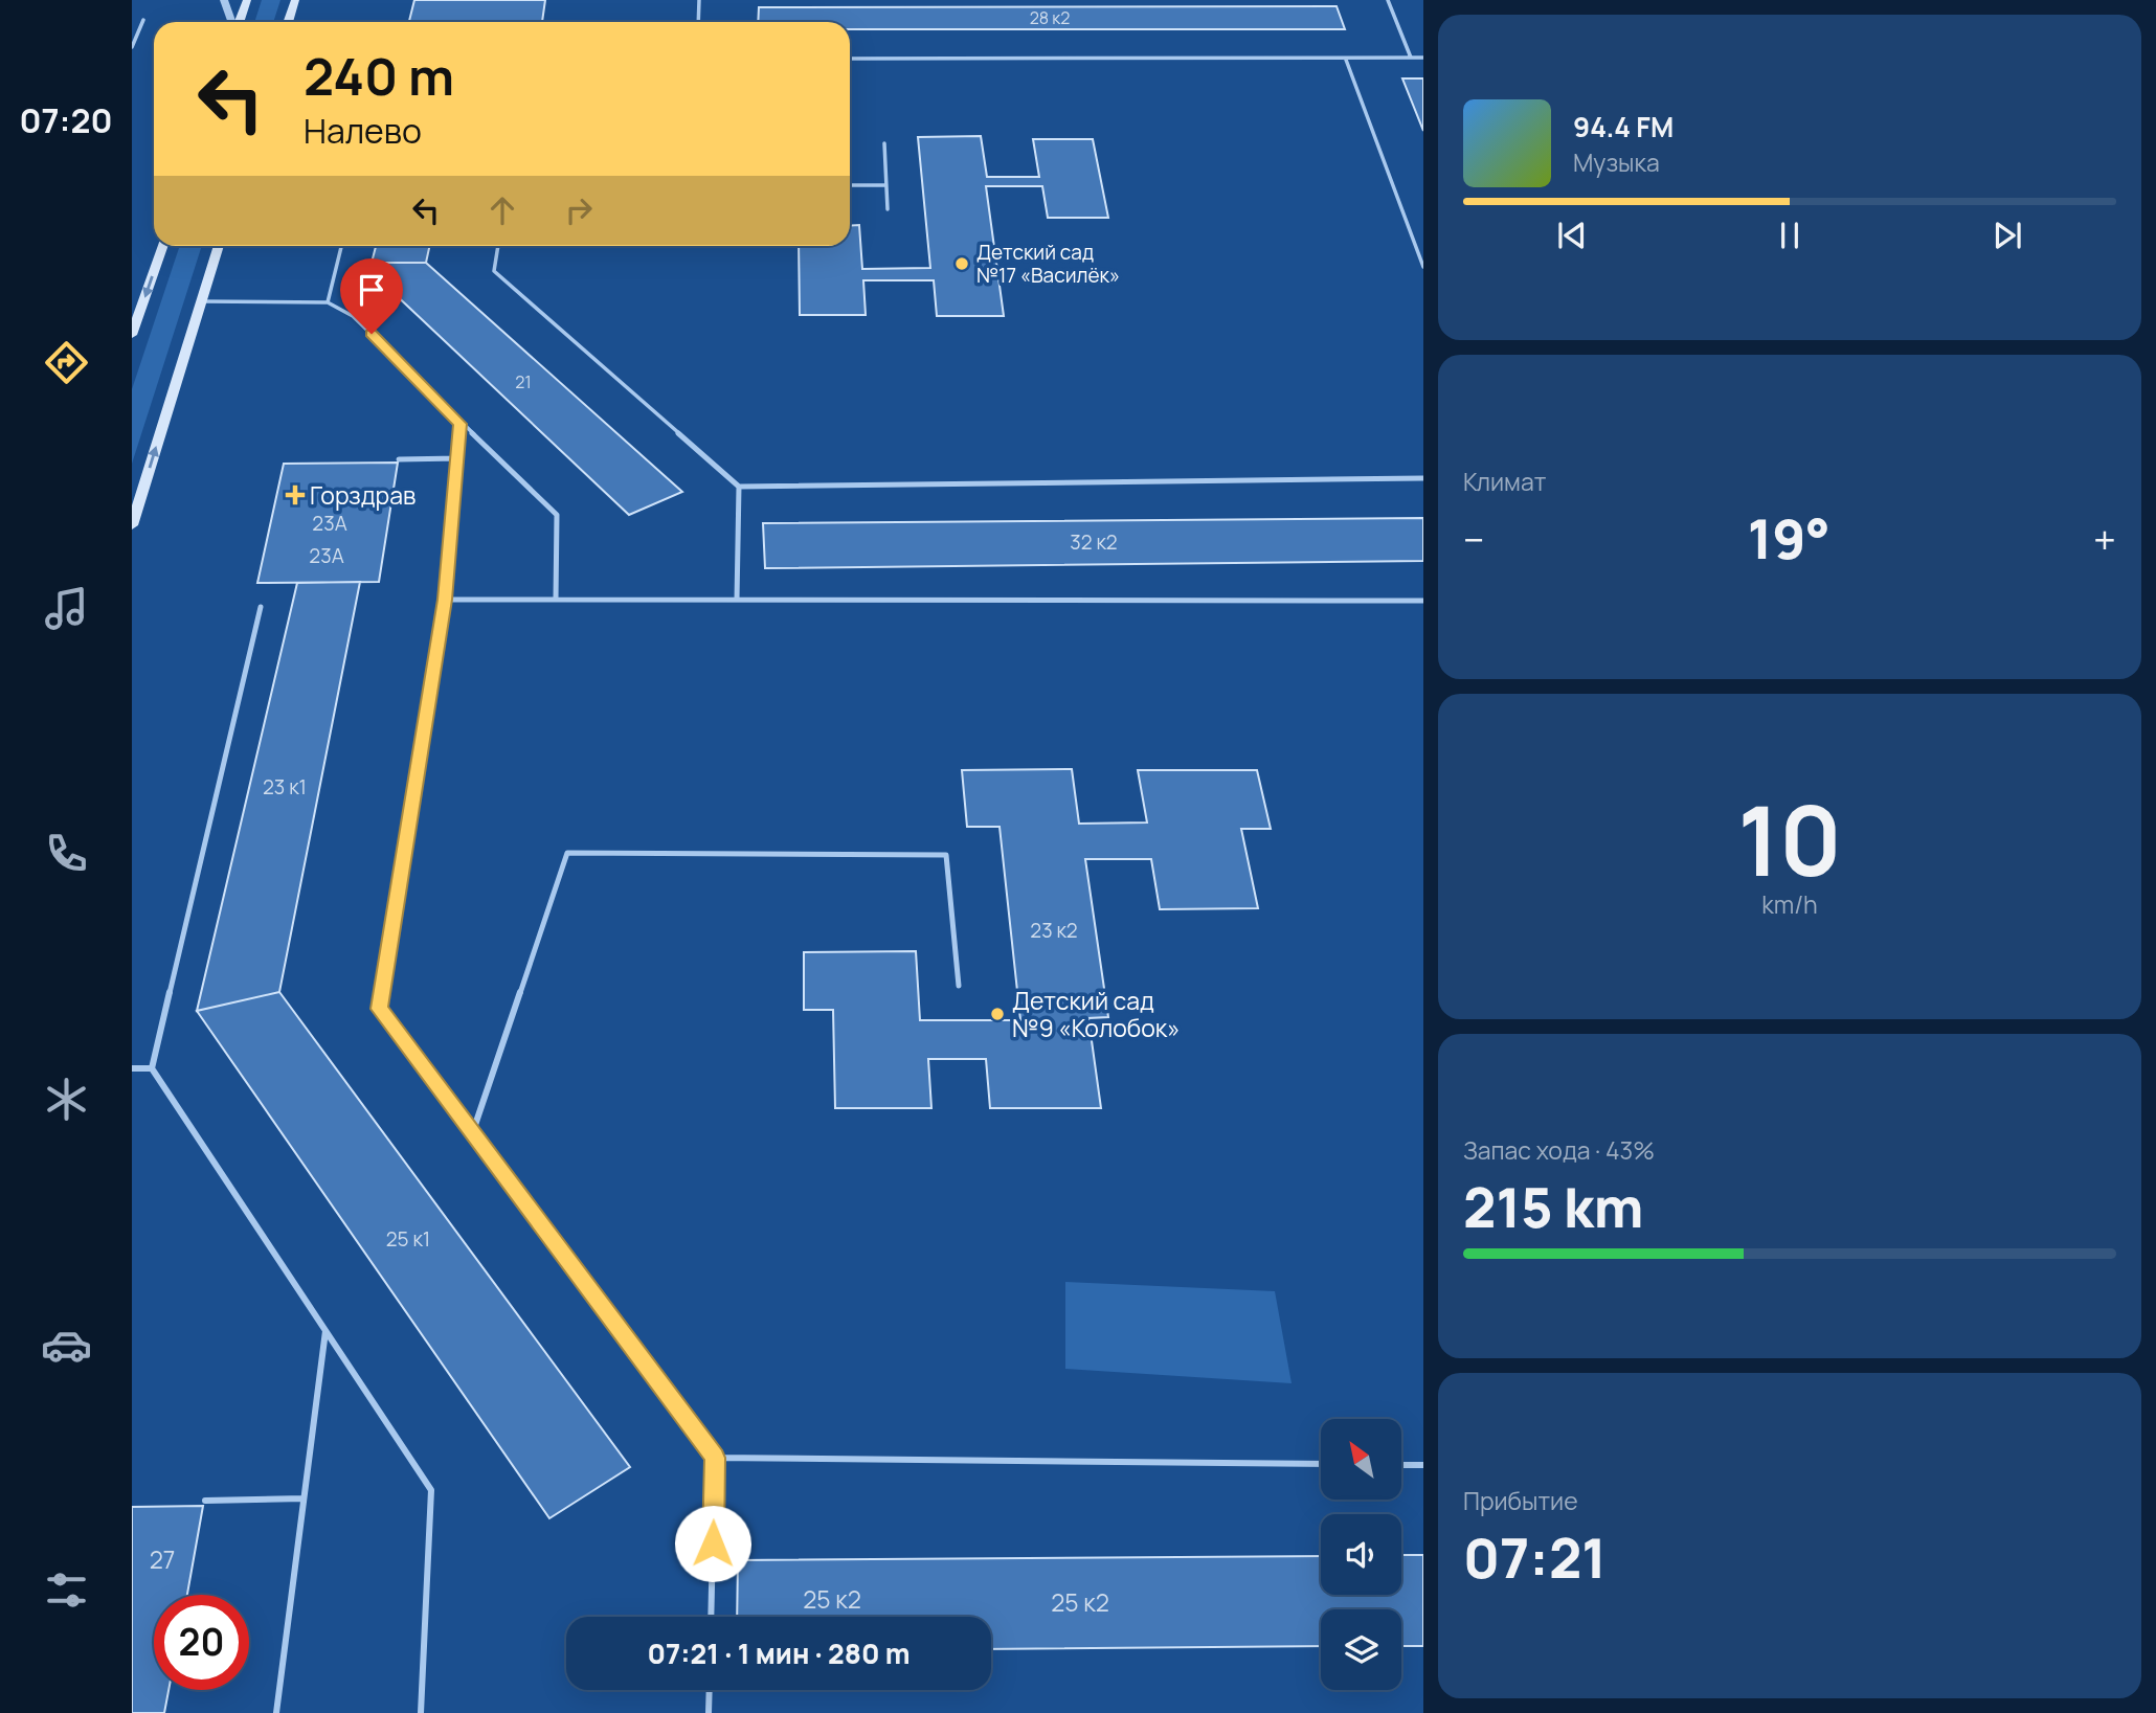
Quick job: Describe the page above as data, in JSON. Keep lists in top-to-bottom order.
{
  "places": {
    "other": ["Детский сад №17 «Василёк»", "Детский сад №9 «Колобок»"],
    "health": ["Горздрав"]
  },
  "house_numbers": [
    "28 к2",
    "21",
    "23А",
    "32 к2",
    "23А",
    "23 к1",
    "23 к2",
    "25 к1",
    "27",
    "25 к2",
    "25 к2"
  ],
  "north": "top left",
  "page": {
    "tabs": "07:20",
    "turn": ["240 m", "Налево"],
    "song": ["94.4 FM", "Музыка"],
    "tile": [
      "Климат",
      ["10", "km/h"],
      ["Запас хода · 43%", "215 km"],
      ["Прибытие", "07:21"]
    ],
    "heat": ["−", "19°", "+"],
    "limit": "20",
    "trip": "07:21 · 1 мин · 280 m"
  }
}
